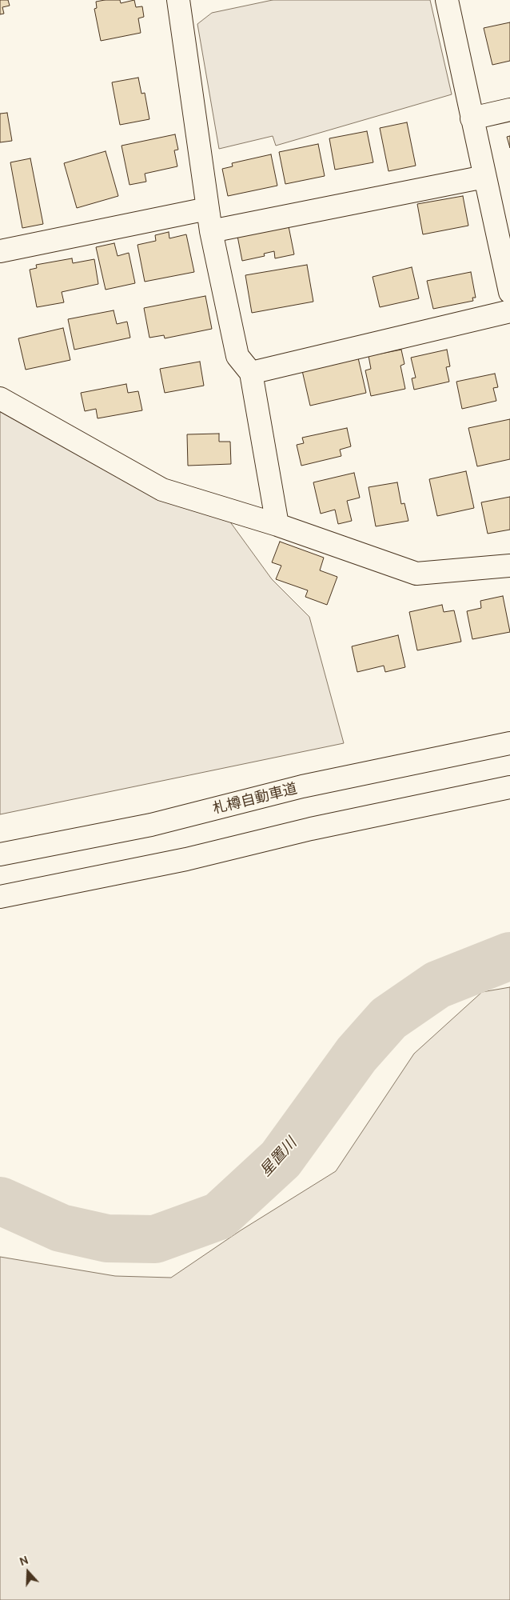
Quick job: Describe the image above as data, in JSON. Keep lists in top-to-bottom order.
{
  "streets": {
    "main road": ["札樽自動車道"]
  },
  "water": ["星置川"],
  "north": "top"
}
